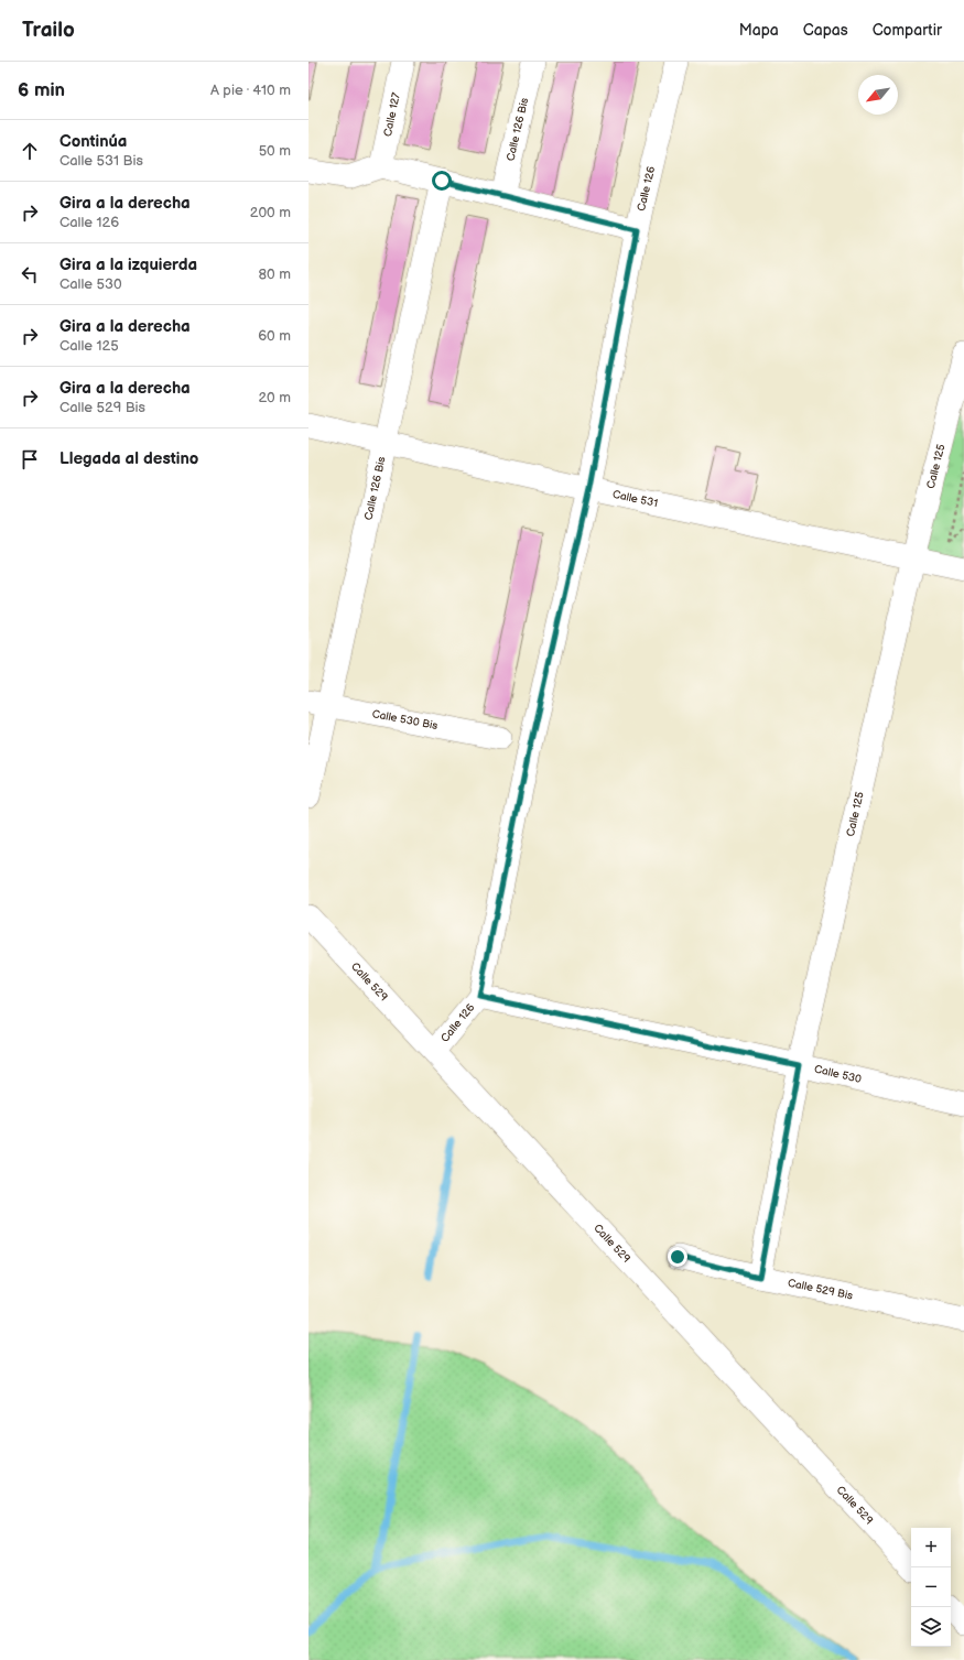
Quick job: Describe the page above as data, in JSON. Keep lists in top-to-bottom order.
{
  "streets": {
    "street": [
      "Calle 127",
      "Calle 126 Bis",
      "Calle 126",
      "Calle 125",
      "Calle 531",
      "Calle 530 Bis",
      "Calle 529",
      "Calle 530",
      "Calle 529 Bis"
    ]
  },
  "crossings": [
    ["Calle 126 Bis", "Calle 531"],
    ["Calle 126 Bis", "Calle 530 Bis"],
    ["Calle 126", "Calle 531"],
    ["Calle 126", "Calle 529"],
    ["Calle 126", "Calle 530"],
    ["Calle 125", "Calle 531"],
    ["Calle 125", "Calle 530"],
    ["Calle 125", "Calle 529 Bis"]
  ],
  "north": "bottom left",
  "page": {
    "header": "Trailo",
    "nav": ["Mapa", "Capas", "Compartir"],
    "heading": ["6 min", "A pie · 410 m"],
    "list": [
      ["Continúa", "Calle 531 Bis", "50 m"],
      ["Gira a la derecha", "Calle 126", "200 m"],
      ["Gira a la izquierda", "Calle 530", "80 m"],
      ["Gira a la derecha", "Calle 125", "60 m"],
      ["Gira a la derecha", "Calle 529 Bis", "20 m"],
      "Llegada al destino"
    ],
    "map_buttons": ["+", "−"]
  }
}
